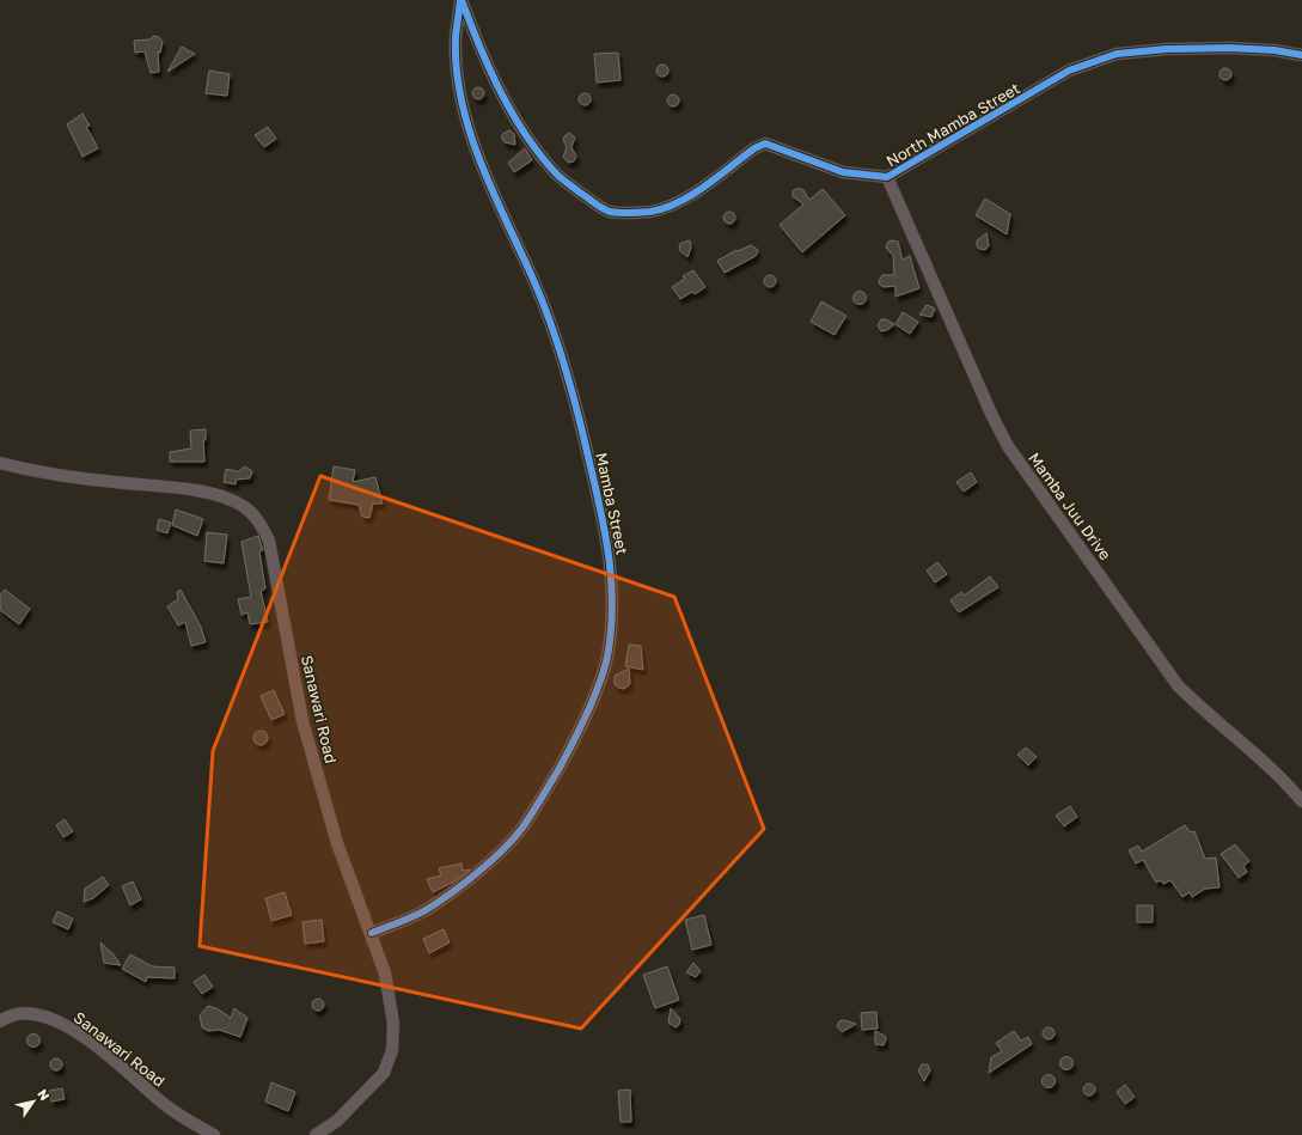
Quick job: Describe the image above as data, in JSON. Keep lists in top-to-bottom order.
{
  "streets": {
    "street": [
      "North Mamba Street",
      "Mamba Street",
      "Mamba Juu Drive",
      "Sanawari Road"
    ]
  },
  "crossings": [
    ["North Mamba Street", "Mamba Street"],
    ["North Mamba Street", "Mamba Juu Drive"],
    ["Mamba Street", "Sanawari Road"]
  ],
  "north": "top right"
}
